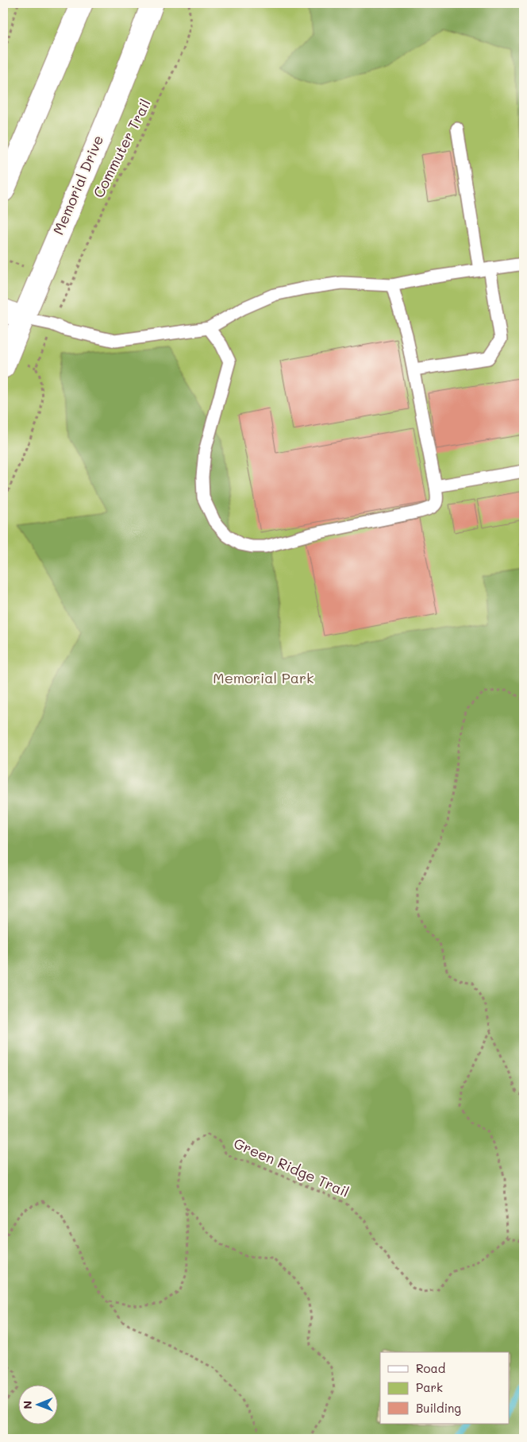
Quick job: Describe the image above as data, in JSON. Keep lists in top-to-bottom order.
{
  "streets": {
    "main road": ["Memorial Drive"],
    "path": ["Commuter Trail", "Green Ridge Trail"]
  },
  "parks": ["Memorial Park"],
  "legend": ["Road", "Park", "Building"],
  "north": "left"
}
